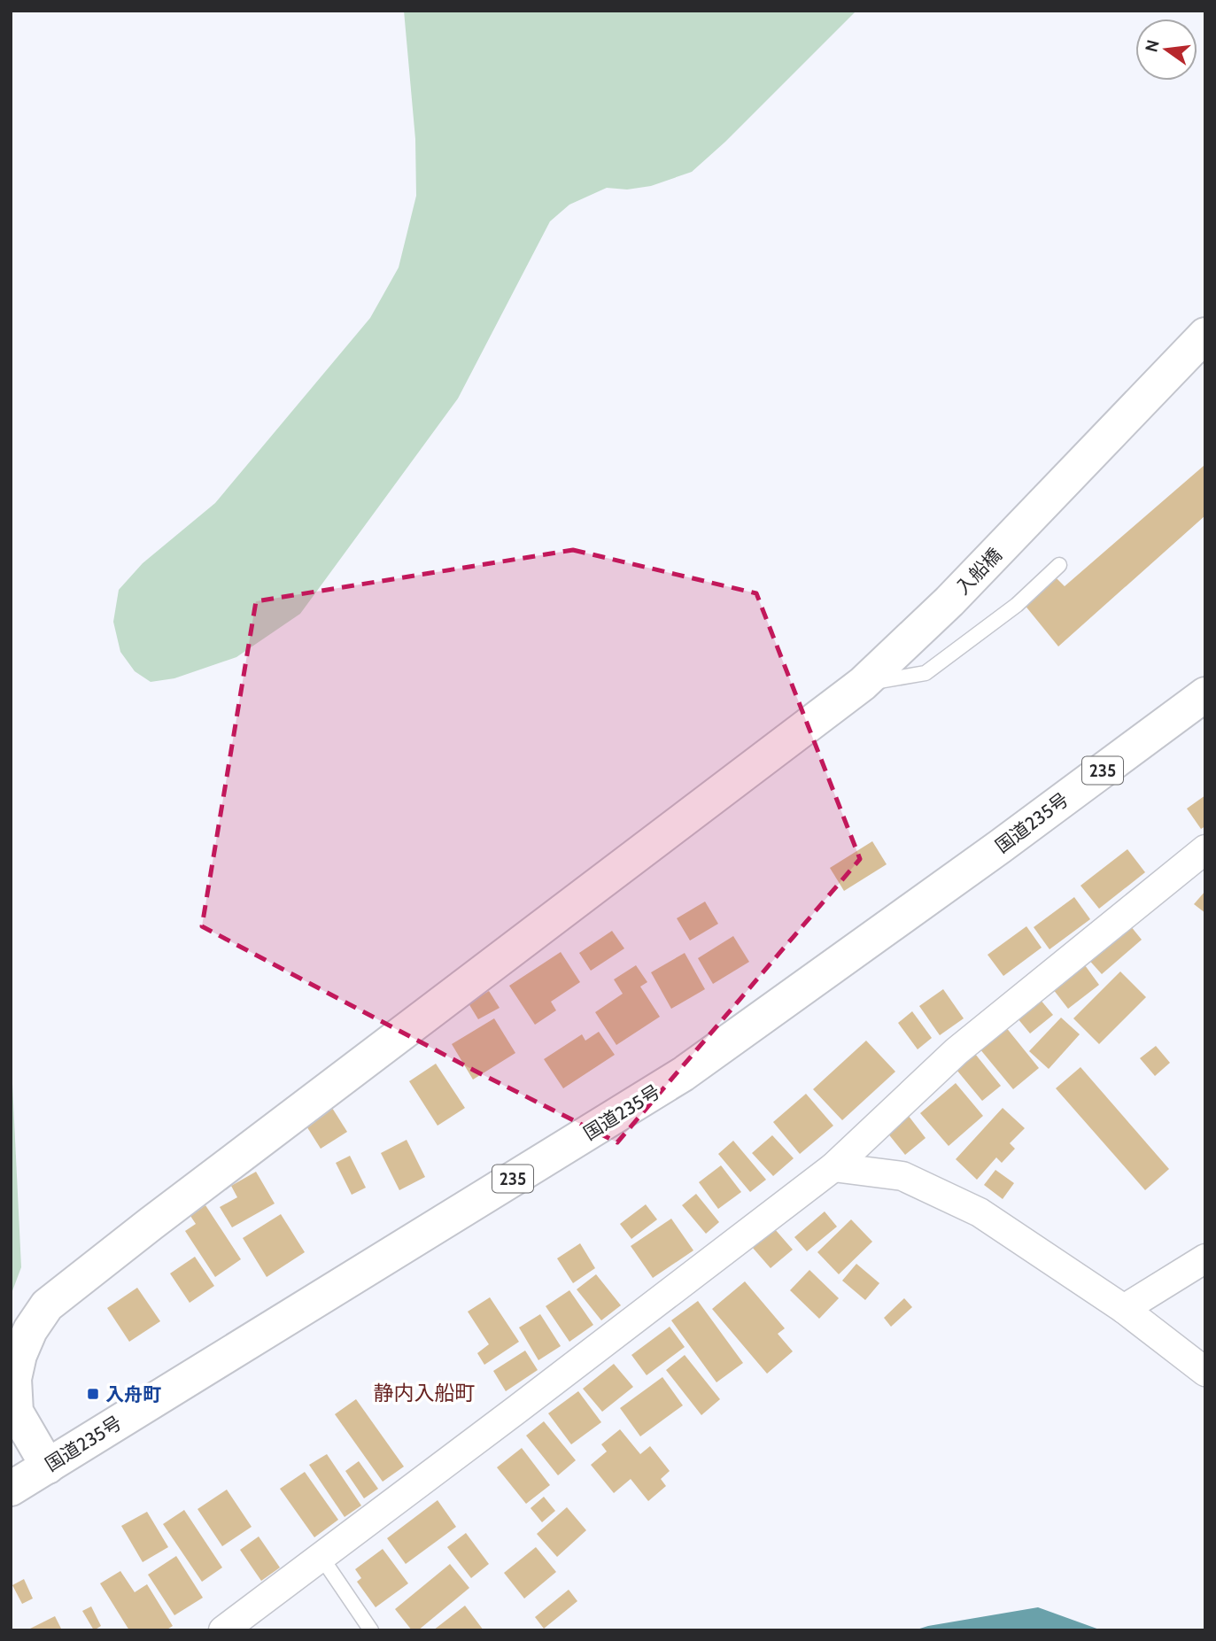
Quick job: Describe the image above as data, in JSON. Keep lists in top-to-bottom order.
{
  "streets": {
    "main road": ["入船橋", "235", "国道235号"]
  },
  "crossings": [
    ["入船橋", "国道235号"]
  ],
  "districts": ["静内入船町"],
  "places": {
    "transit": ["入舟町"]
  },
  "north": "left"
}
